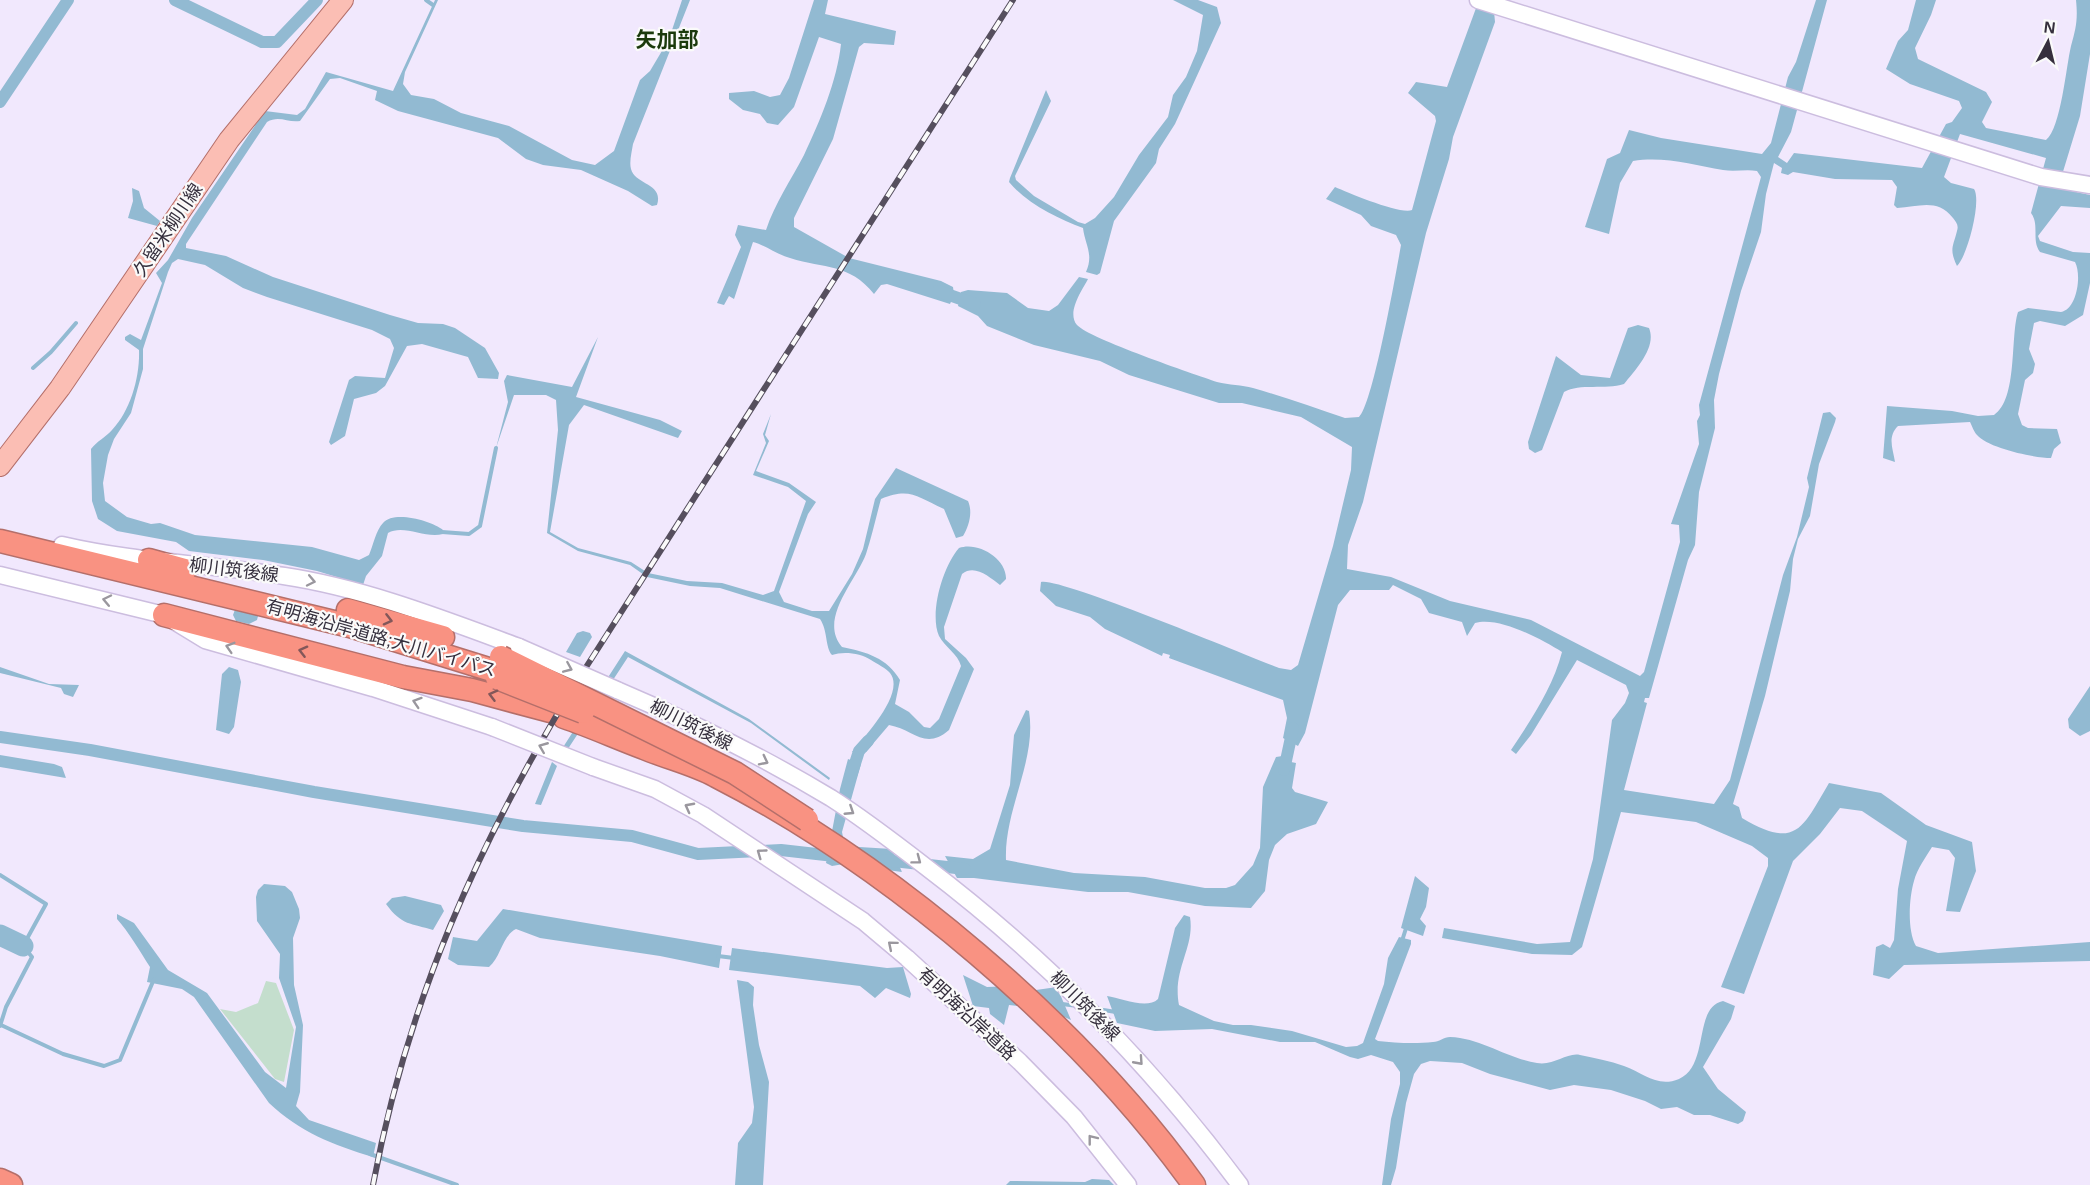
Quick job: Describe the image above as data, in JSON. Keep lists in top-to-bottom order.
{
  "streets": {
    "highway": ["有明海沿岸道路;大川バイパス"],
    "main road": ["久留米柳川線", "柳川筑後線", "有明海沿岸道路"]
  },
  "crossings": [
    ["柳川筑後線", "有明海沿岸道路;大川バイパス"]
  ],
  "one_way": ["柳川筑後線", "有明海沿岸道路"],
  "districts": ["矢加部"],
  "north": "top"
}
